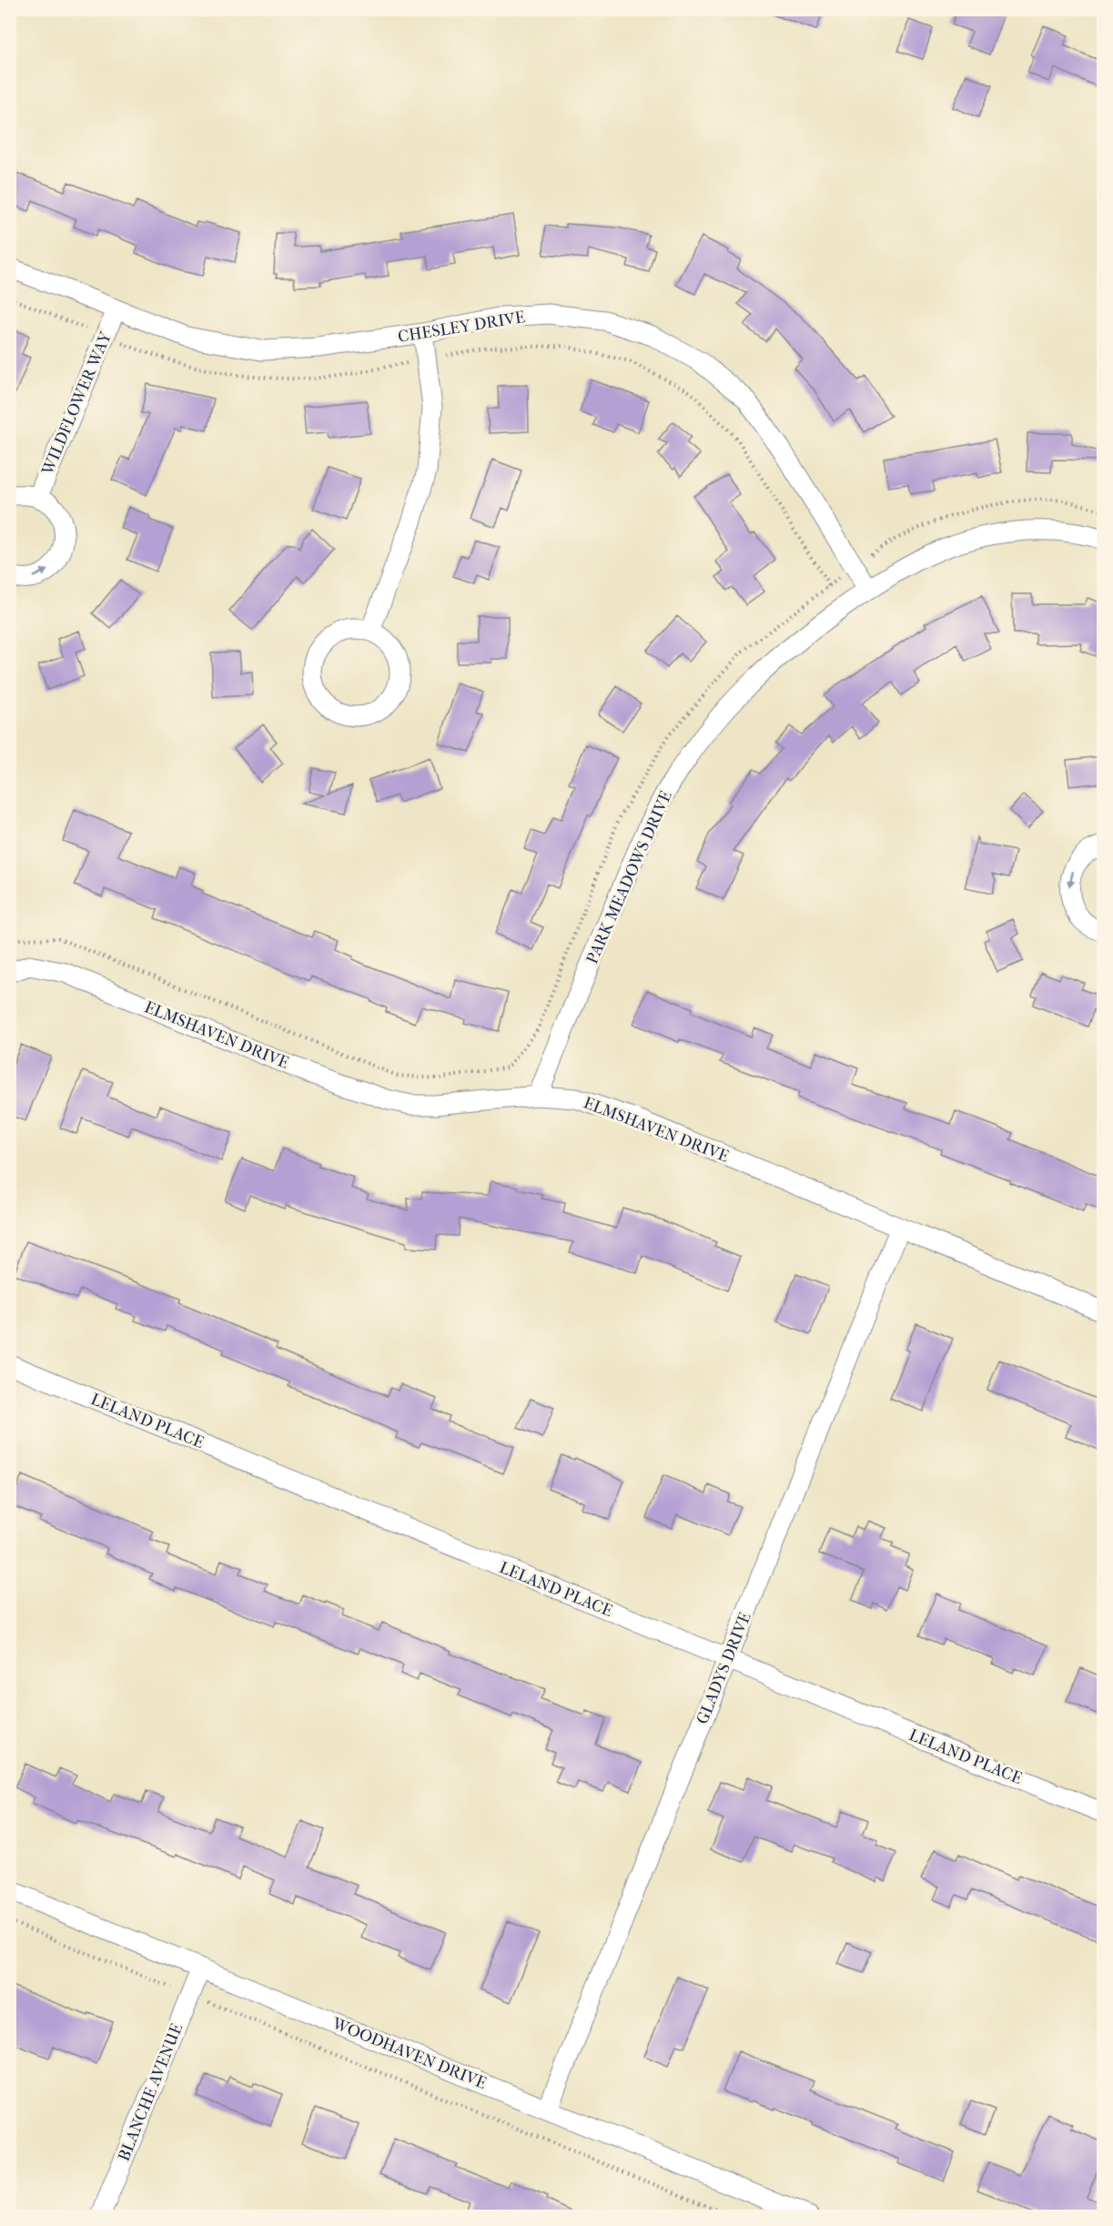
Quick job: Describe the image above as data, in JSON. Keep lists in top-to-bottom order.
{
  "streets": {
    "street": [
      "CHESLEY DRIVE",
      "WILDFLOWER WAY",
      "PARK MEADOWS DRIVE",
      "ELMSHAVEN DRIVE",
      "LELAND PLACE",
      "GLADYS DRIVE",
      "WOODHAVEN DRIVE",
      "BLANCHE AVENUE"
    ]
  },
  "crossings": [
    ["CHESLEY DRIVE", "WILDFLOWER WAY"],
    ["CHESLEY DRIVE", "PARK MEADOWS DRIVE"],
    ["PARK MEADOWS DRIVE", "ELMSHAVEN DRIVE"],
    ["ELMSHAVEN DRIVE", "GLADYS DRIVE"],
    ["LELAND PLACE", "GLADYS DRIVE"],
    ["GLADYS DRIVE", "WOODHAVEN DRIVE"],
    ["WOODHAVEN DRIVE", "BLANCHE AVENUE"]
  ]
}
